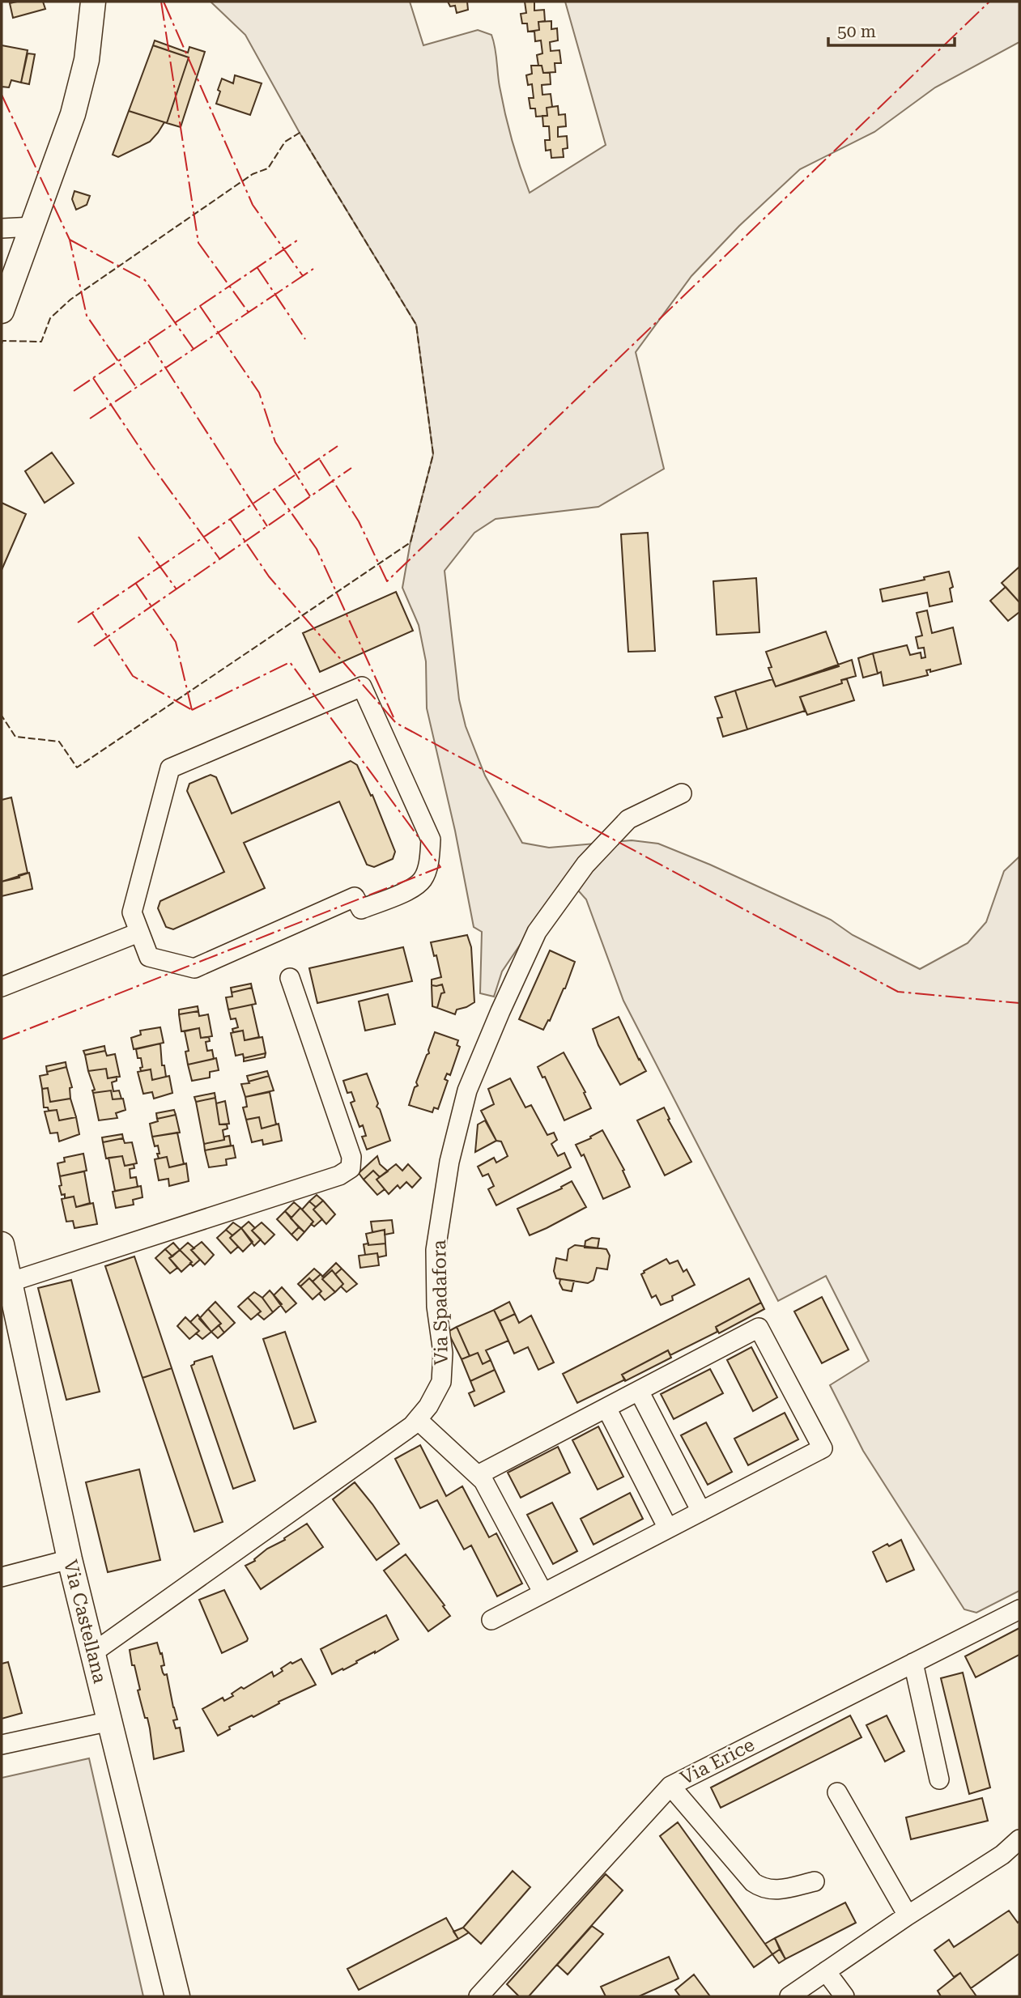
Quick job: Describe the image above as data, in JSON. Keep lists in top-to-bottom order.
{
  "streets": {
    "main road": ["Via Castellana"],
    "street": ["Via Spadafora", "Via Erice"]
  },
  "crossings": [
    ["Via Spadafora", "Via Castellana"]
  ],
  "scale_bar": "50 m"
}
